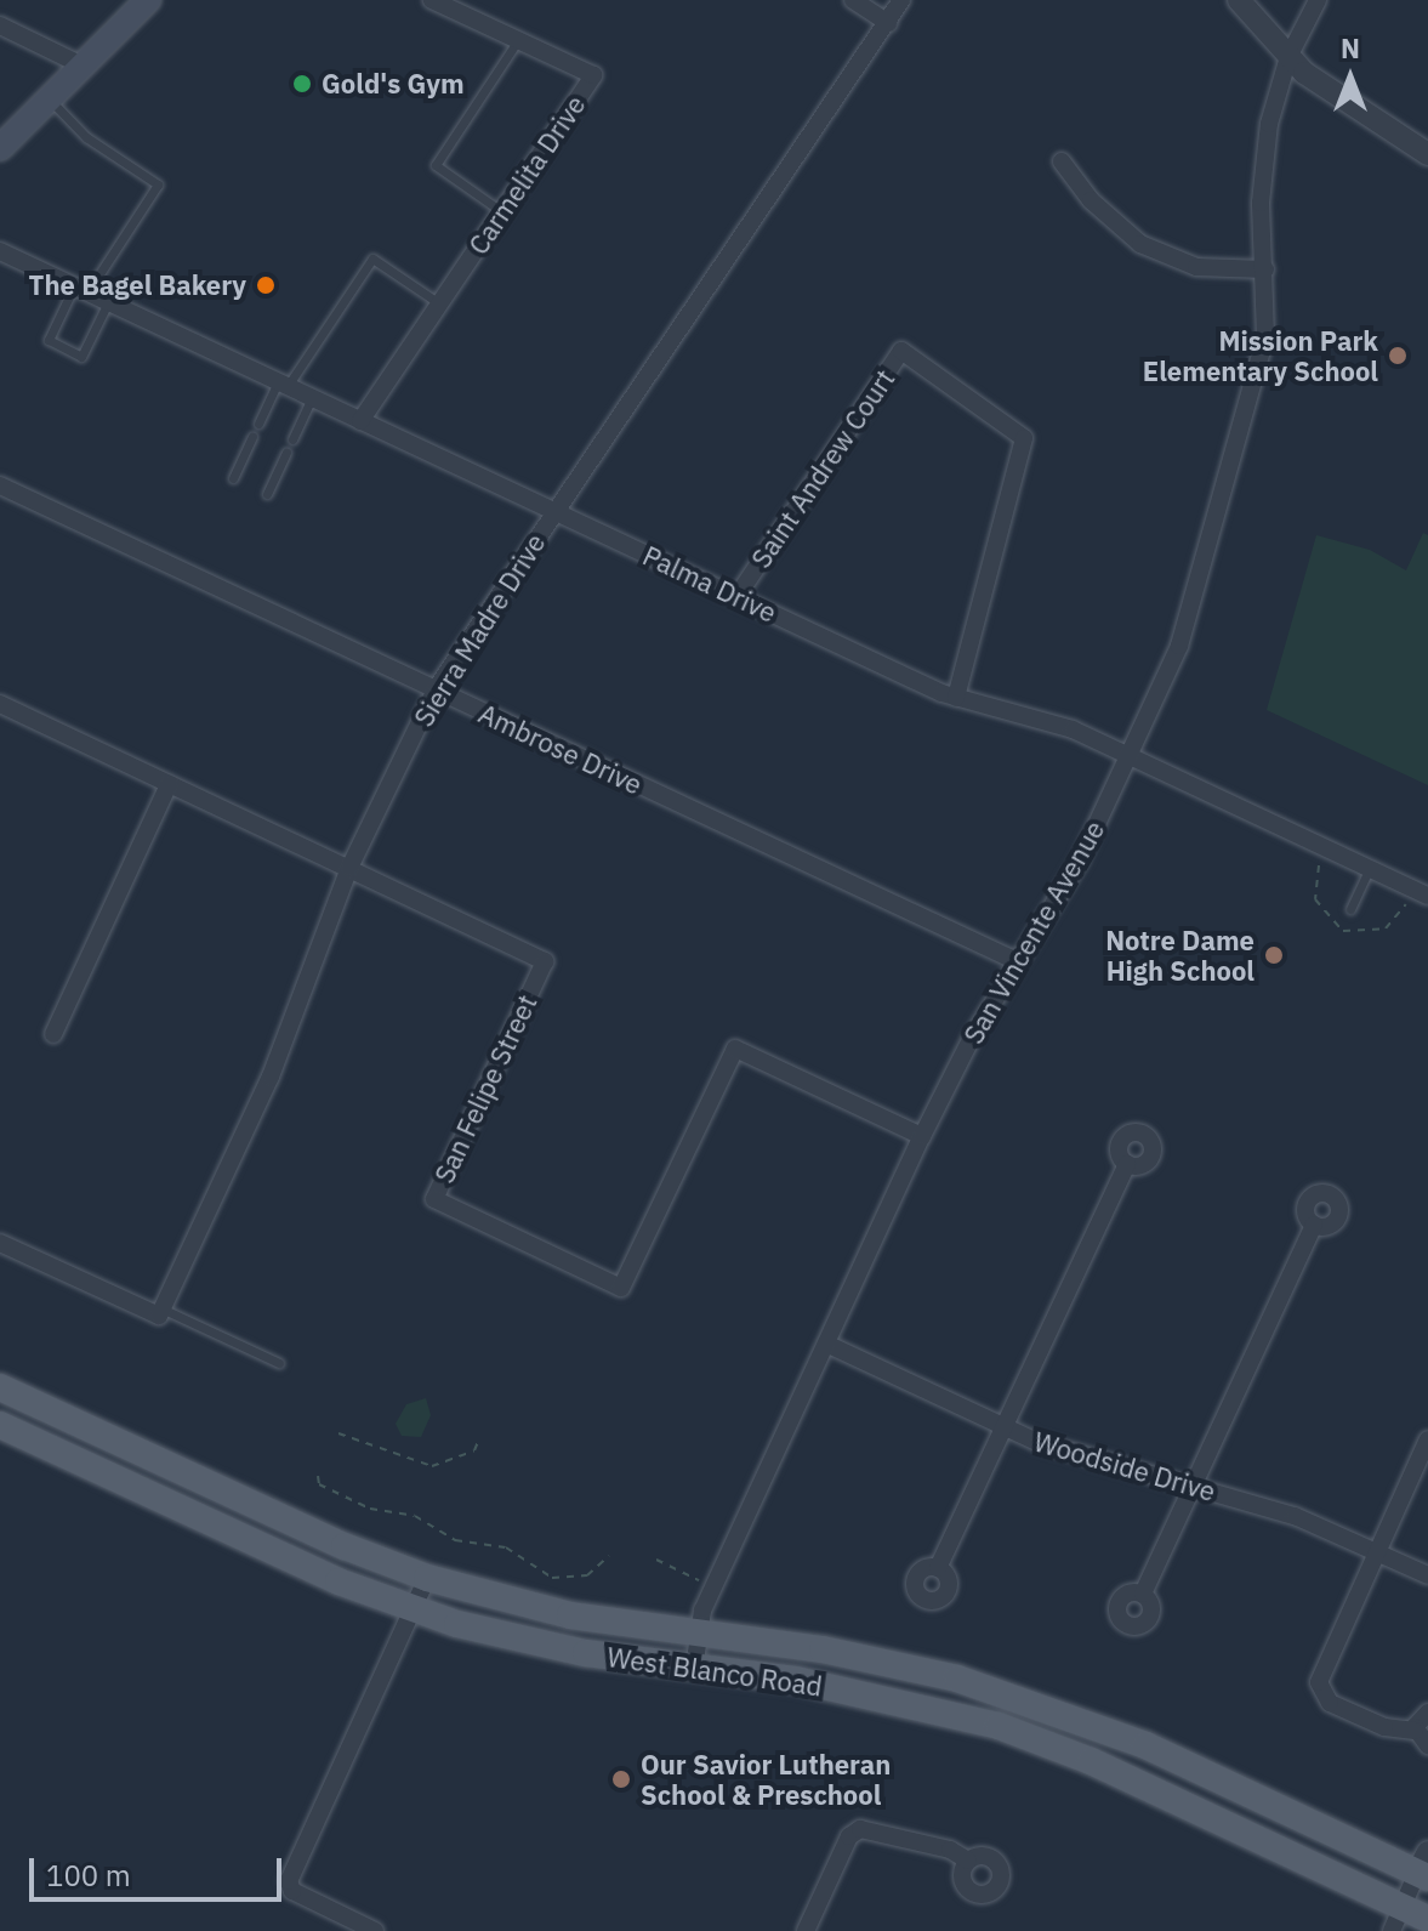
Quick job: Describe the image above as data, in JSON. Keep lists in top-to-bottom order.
{
  "streets": {
    "main road": ["West Blanco Road"],
    "street": [
      "Carmelita Drive",
      "Saint Andrew Court",
      "Palma Drive",
      "Sierra Madre Drive",
      "Ambrose Drive",
      "San Vincente Avenue",
      "San Felipe Street",
      "Woodside Drive"
    ]
  },
  "crossings": [
    ["Carmelita Drive", "Palma Drive"],
    ["Saint Andrew Court", "Palma Drive"],
    ["Palma Drive", "Sierra Madre Drive"],
    ["Palma Drive", "San Vincente Avenue"],
    ["Sierra Madre Drive", "Ambrose Drive"],
    ["Sierra Madre Drive", "San Felipe Street"],
    ["Ambrose Drive", "San Vincente Avenue"],
    ["San Vincente Avenue", "San Felipe Street"],
    ["San Vincente Avenue", "Woodside Drive"],
    ["San Vincente Avenue", "West Blanco Road"]
  ],
  "places": [
    "Gold's Gym",
    "The Bagel Bakery",
    "Mission Park Elementary School",
    "Notre Dame High School",
    "Our Savior Lutheran School & Preschool"
  ],
  "scale_bar": "100 m",
  "north": "top"
}
